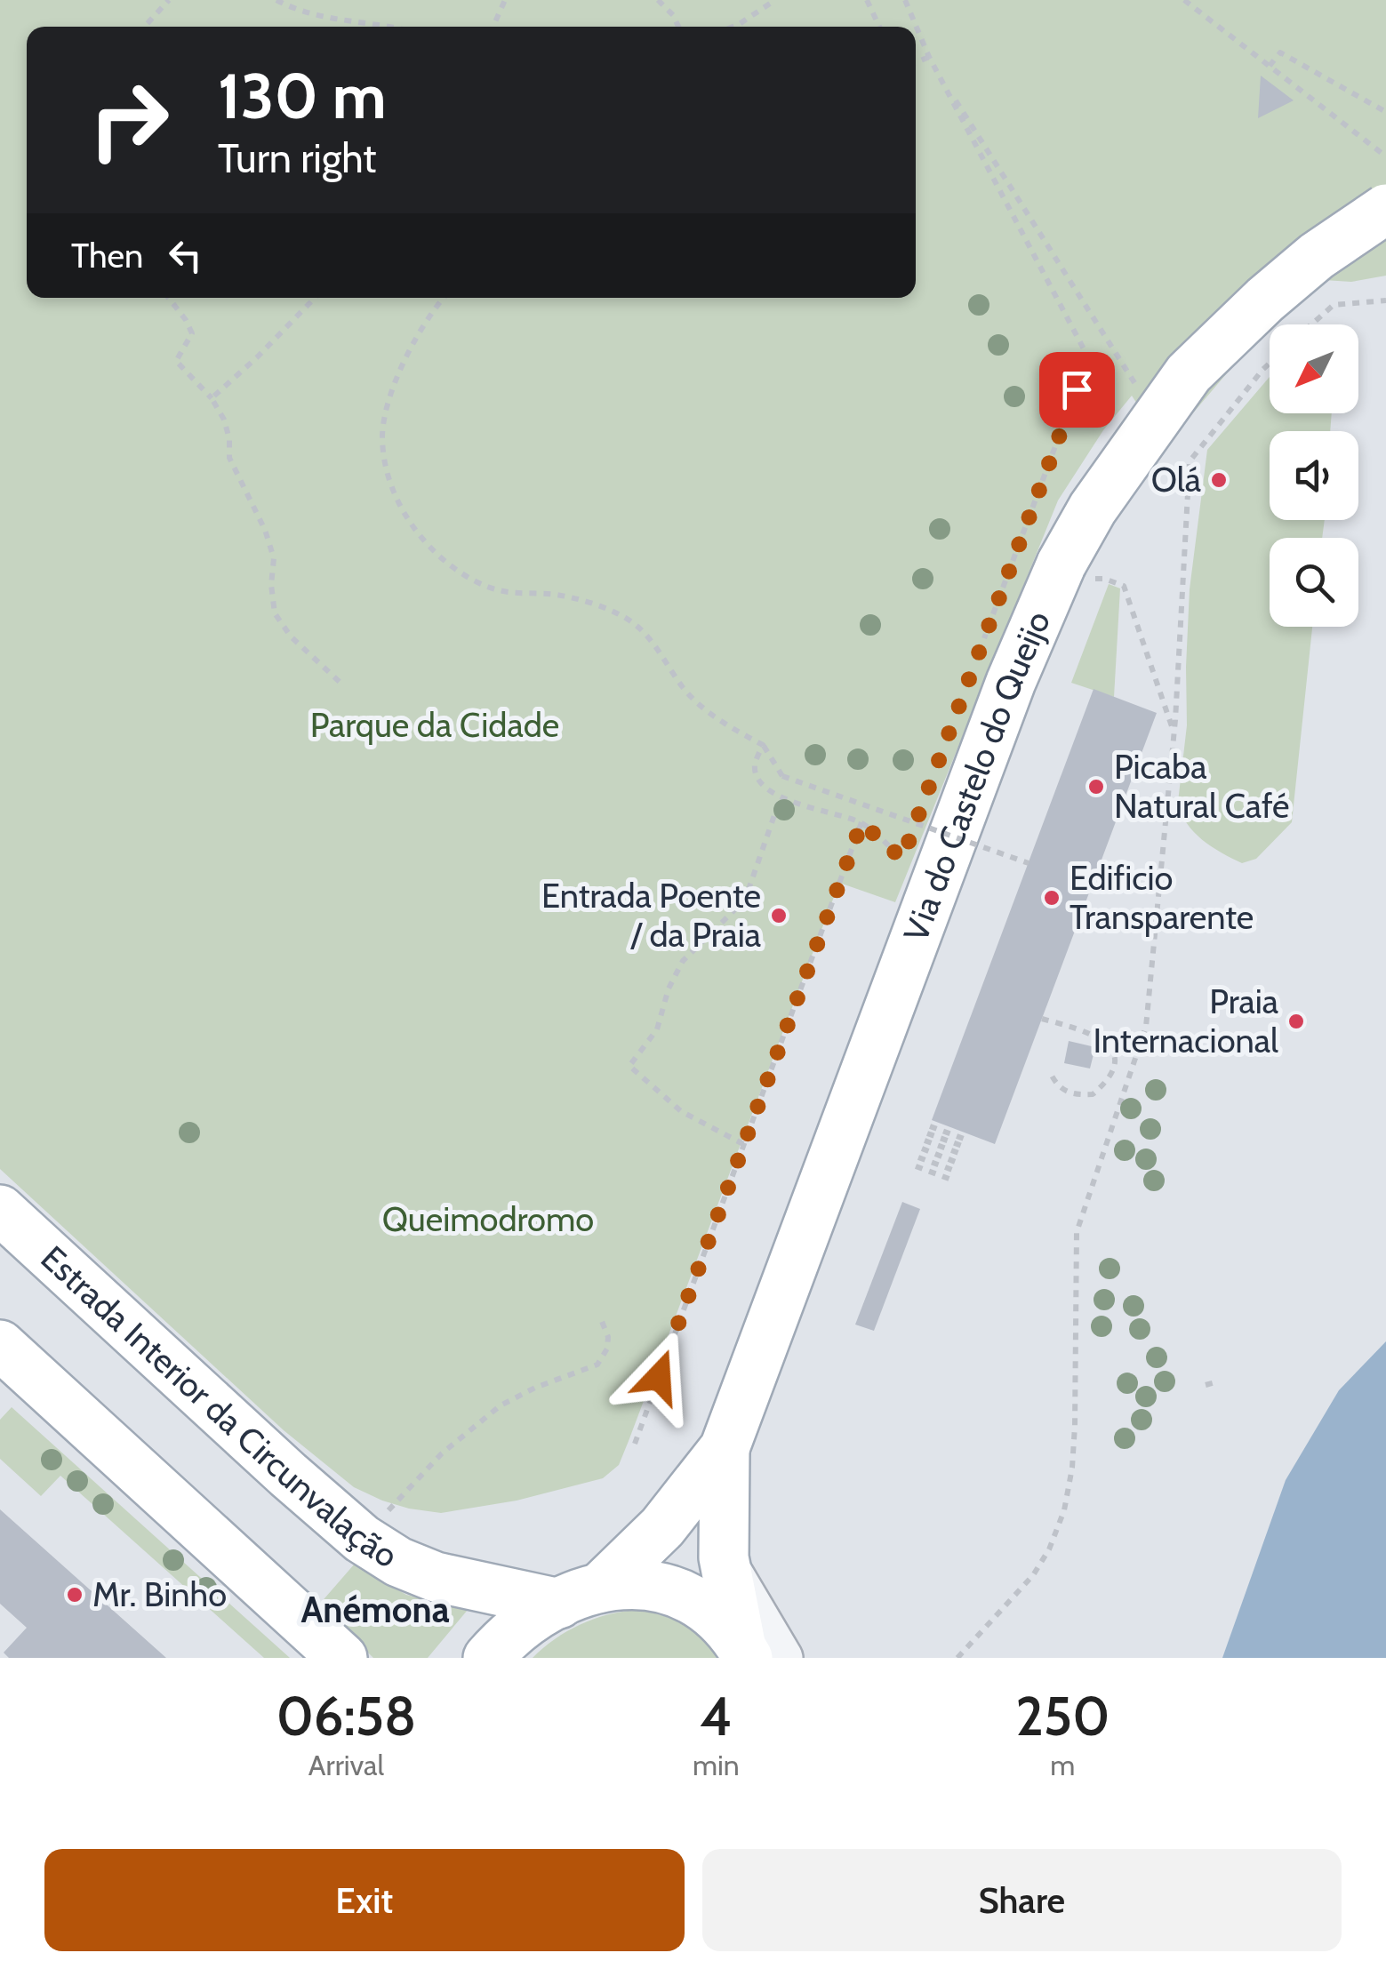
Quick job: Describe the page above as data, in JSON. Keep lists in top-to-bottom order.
{
  "streets": {
    "main road": ["Via do Castelo do Queijo", "Estrada Interior da Circunvalação"]
  },
  "crossings": [
    ["Via do Castelo do Queijo", "Estrada Interior da Circunvalação"]
  ],
  "districts": ["Anémona"],
  "parks": ["Parque da Cidade", "Queimodromo"],
  "places": [
    "Olá",
    "Picaba Natural Café",
    "Edificio Transparente",
    "Entrada Poente / da Praia",
    "Praia Internacional",
    "Mr. Binho"
  ],
  "north": "bottom left",
  "page": {
    "turn": ["130 m", "Turn right"],
    "then": "Then",
    "eta": [
      "06:58",
      "Arrival",
      "4",
      "min",
      "250",
      "m"
    ],
    "buttons": ["Exit", "Share"]
  }
}
